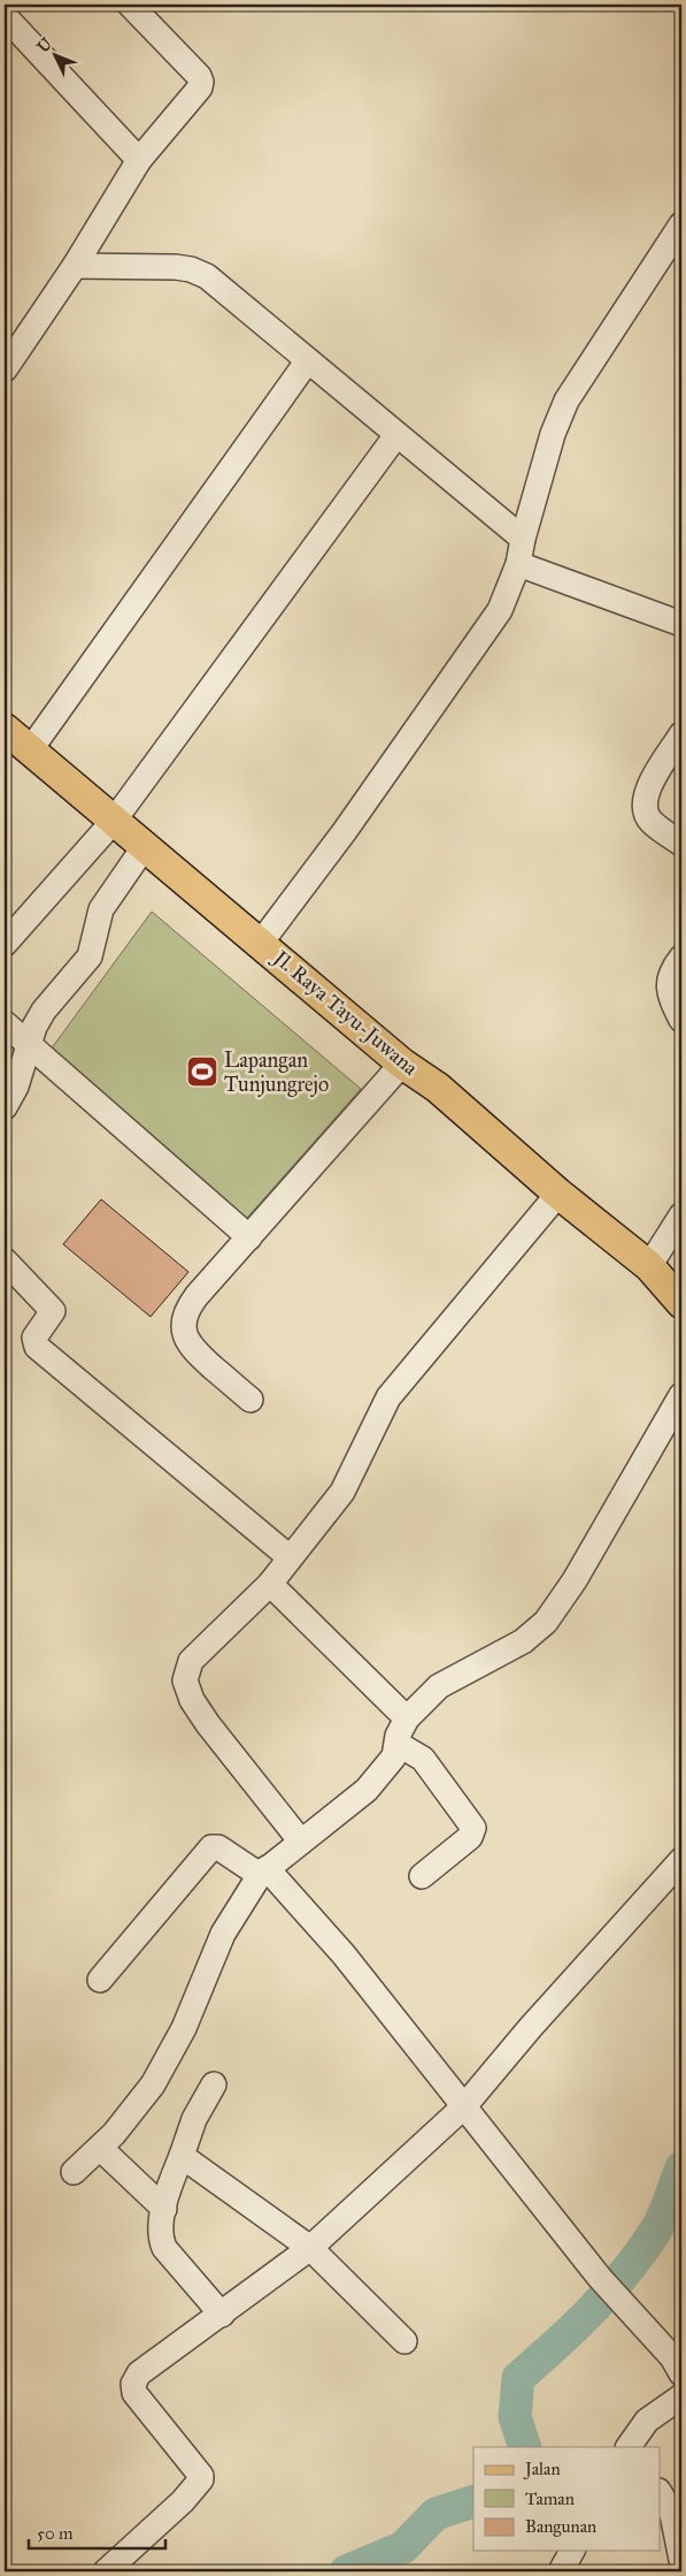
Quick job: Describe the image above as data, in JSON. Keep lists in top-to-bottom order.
{
  "streets": {
    "main road": ["Jl. Raya Tayu-Juwana"]
  },
  "places": {
    "sports": ["Lapangan Tunjungrejo"]
  },
  "legend": ["Jalan", "Taman", "Bangunan"],
  "scale_bar": "50 m",
  "north": "top left"
}
